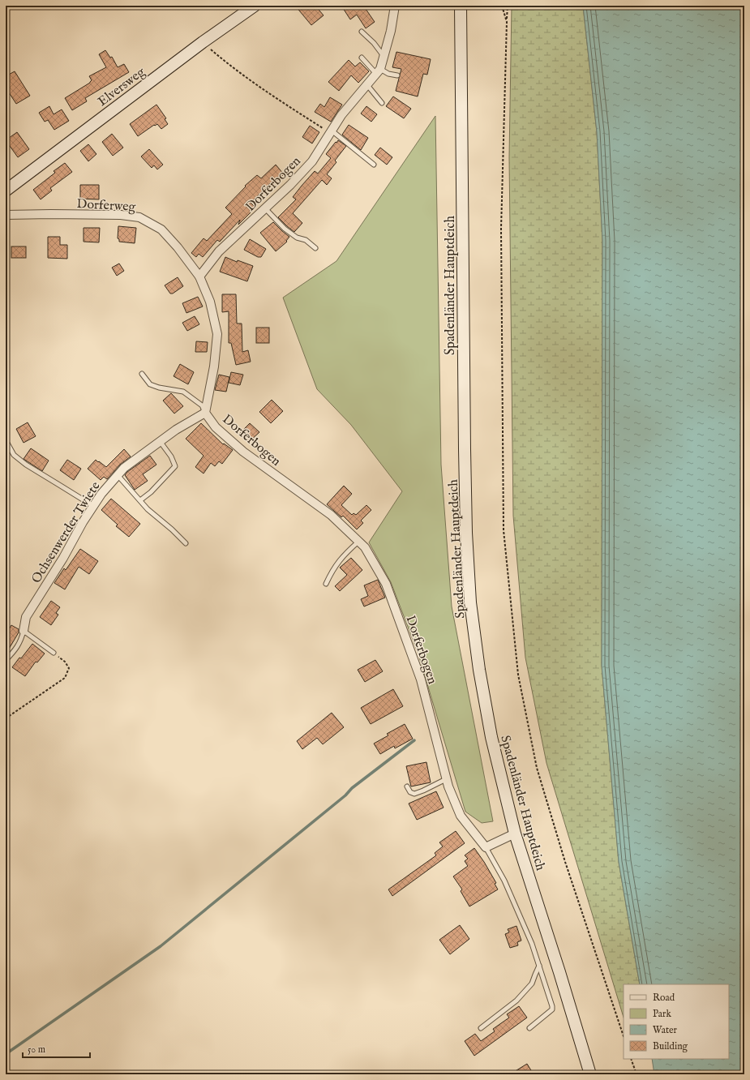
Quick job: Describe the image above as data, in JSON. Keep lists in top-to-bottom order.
{
  "streets": {
    "street": [
      "Elversweg",
      "Dorferbogen",
      "Dorferweg",
      "Spadenländer Hauptdeich",
      "Ochsenwerder Twiete"
    ]
  },
  "crossings": [
    ["Dorferbogen", "Dorferweg"],
    ["Dorferbogen", "Ochsenwerder Twiete"]
  ],
  "legend": [
    "Road",
    "Park",
    "Water",
    "Building"
  ],
  "scale_bar": "50 m"
}
